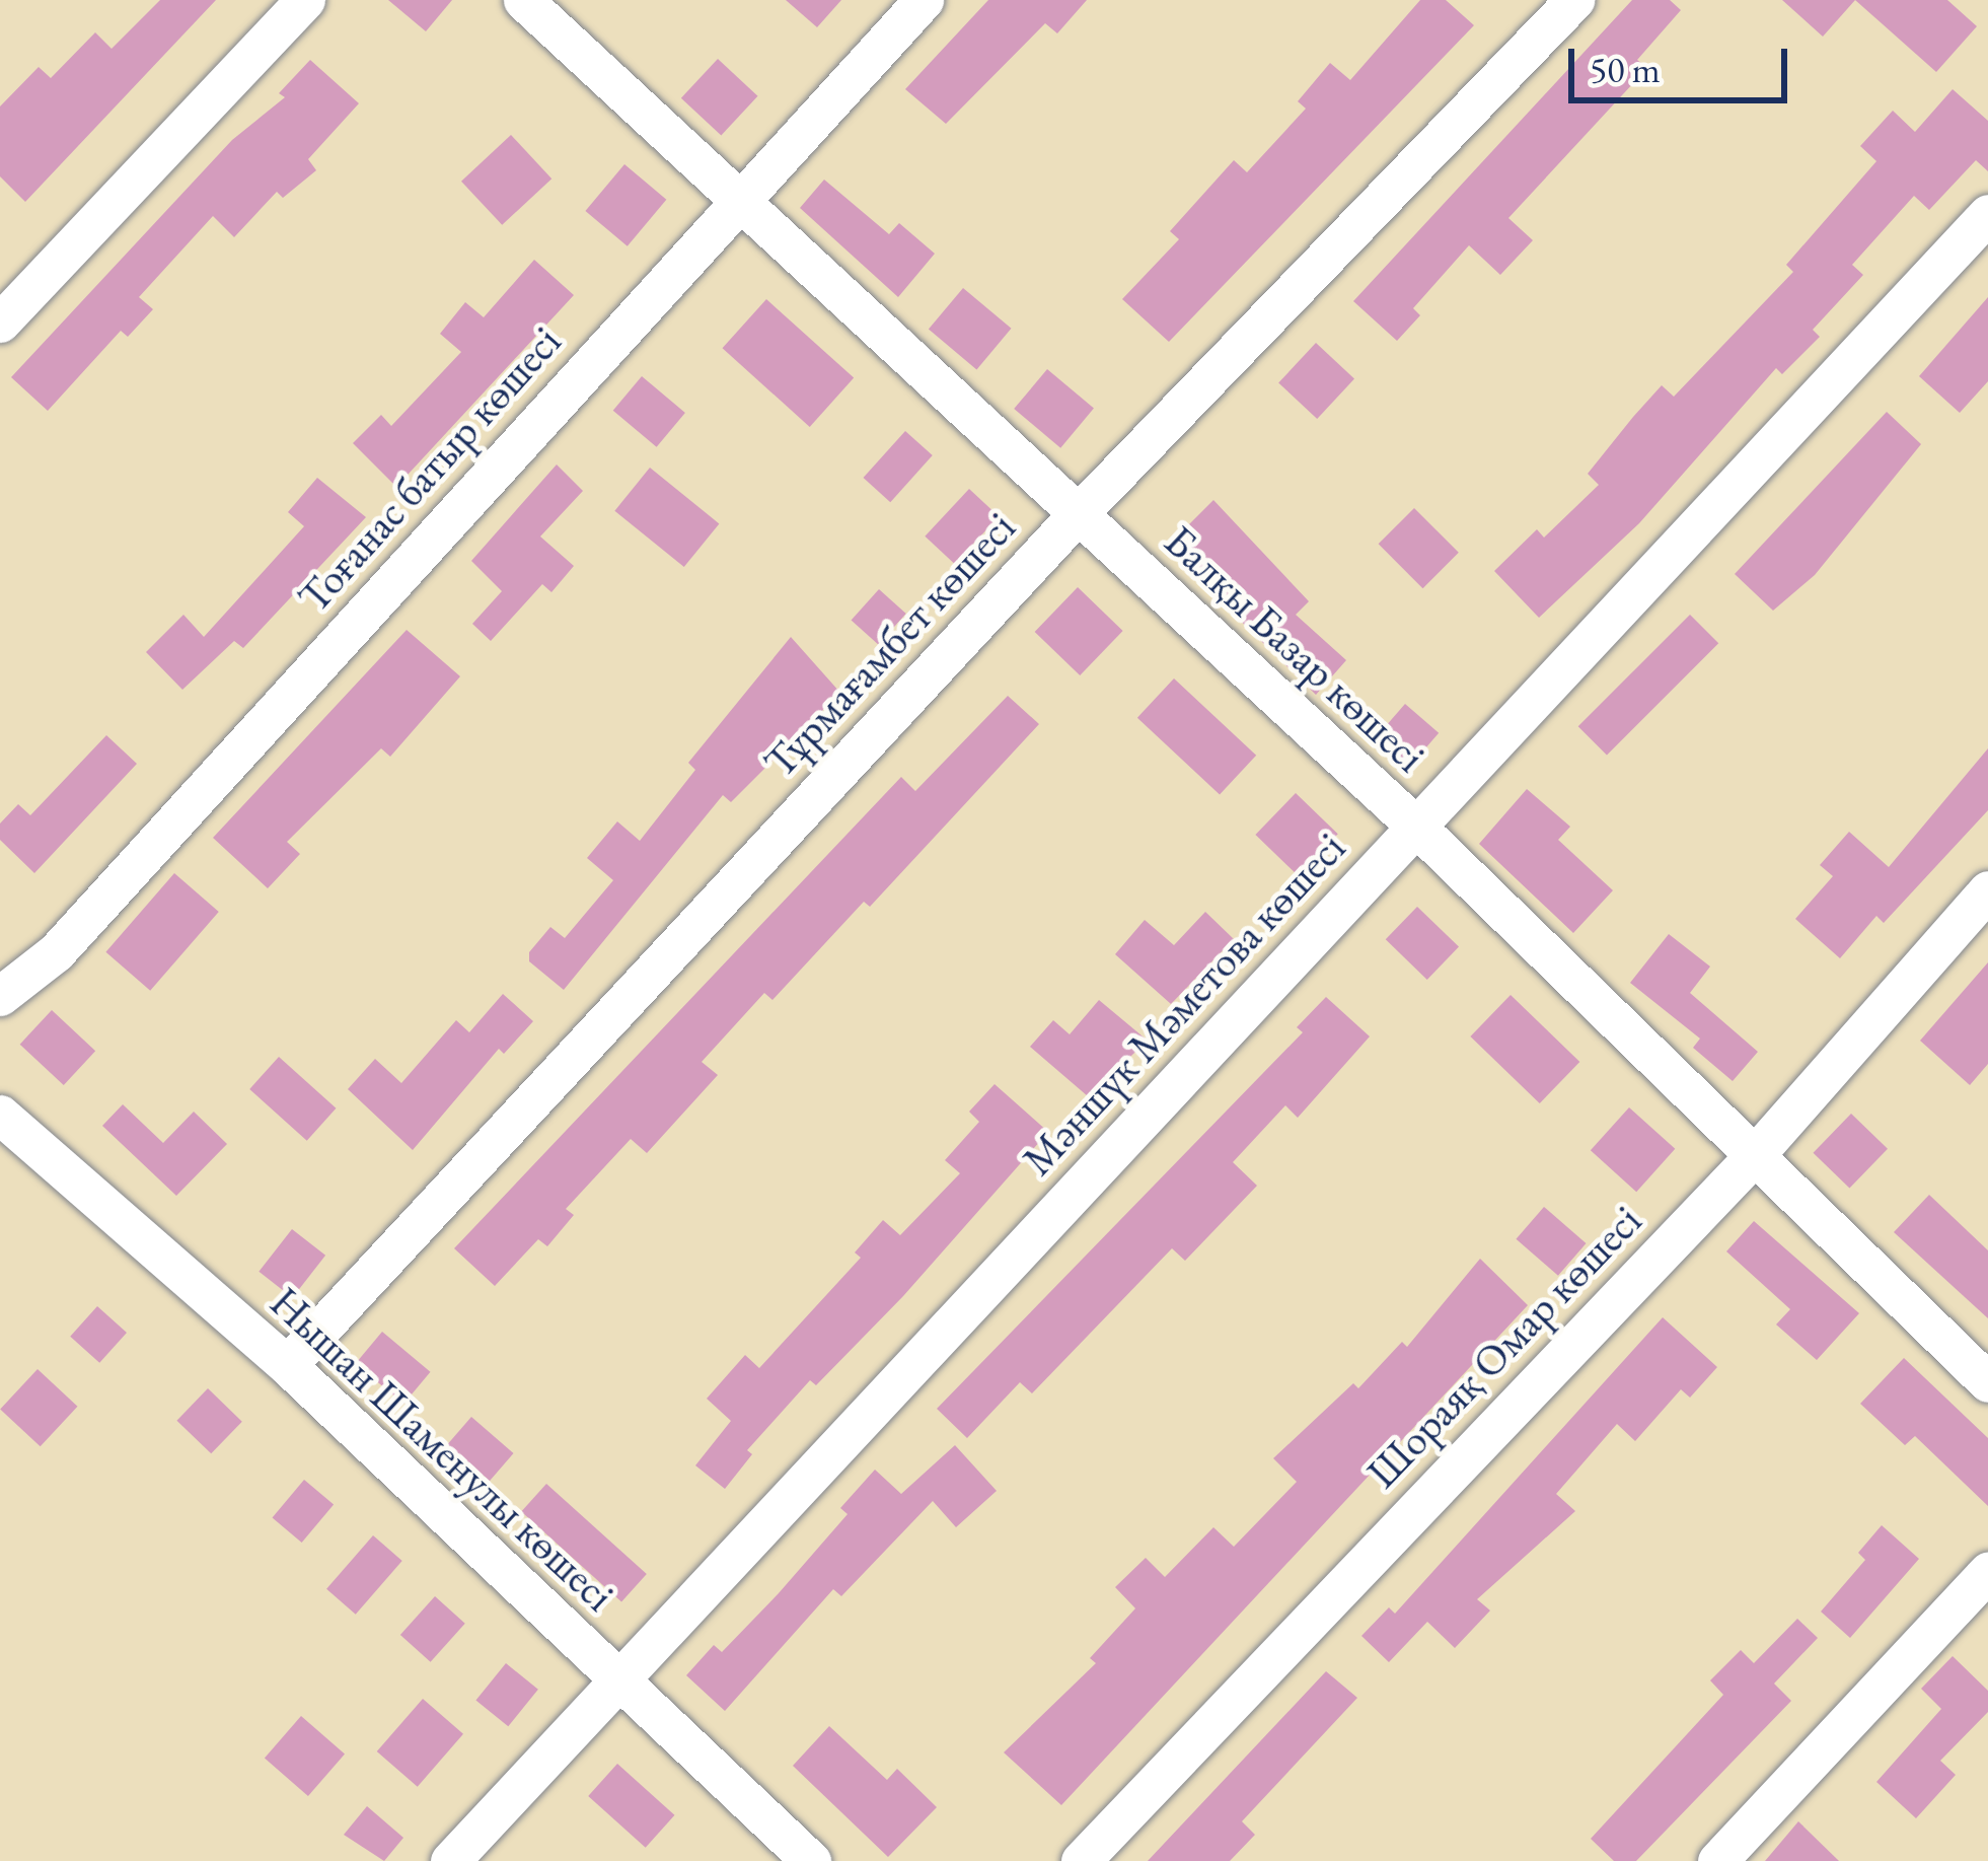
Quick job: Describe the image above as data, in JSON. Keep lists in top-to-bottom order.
{
  "streets": {
    "street": [
      "Тоғанас батыр көшесі",
      "Тұрмағамбет көшесі",
      "Балқы Базар көшесі",
      "Мәншүк Мәметова көшесі",
      "Шораяқ Омар көшесі",
      "Нышан Шаменулы көшесі"
    ]
  },
  "crossings": [
    ["Тоғанас батыр көшесі", "Балқы Базар көшесі"],
    ["Тұрмағамбет көшесі", "Балқы Базар көшесі"],
    ["Тұрмағамбет көшесі", "Нышан Шаменулы көшесі"],
    ["Балқы Базар көшесі", "Мәншүк Мәметова көшесі"],
    ["Балқы Базар көшесі", "Шораяқ Омар көшесі"],
    ["Мәншүк Мәметова көшесі", "Нышан Шаменулы көшесі"]
  ],
  "scale_bar": "50 m"
}
